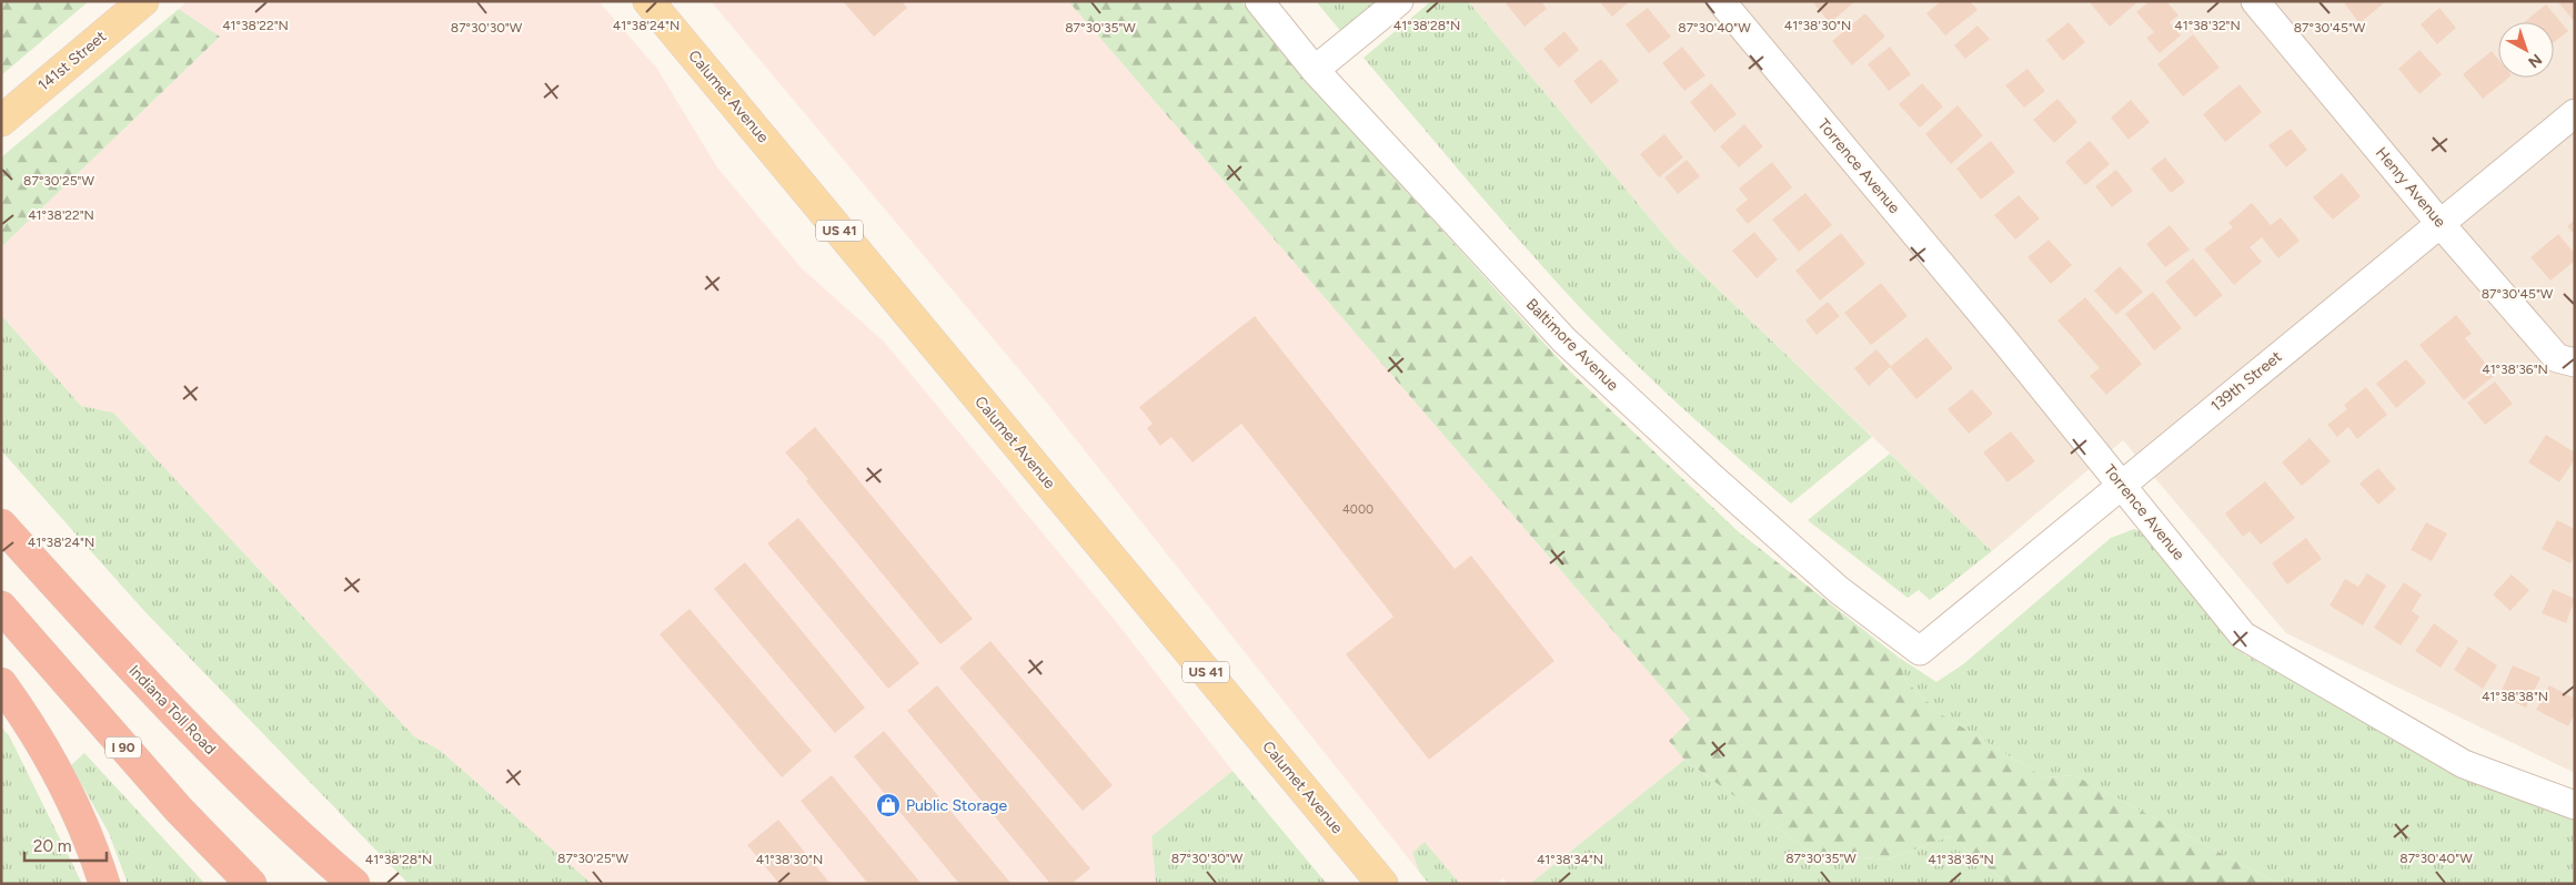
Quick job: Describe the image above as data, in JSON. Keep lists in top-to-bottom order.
{
  "streets": {
    "highway": ["Indiana Toll Road", "I 90"],
    "main road": ["141st Street", "Calumet Avenue", "US 41"],
    "street": [
      "Torrence Avenue",
      "Henry Avenue",
      "Baltimore Avenue",
      "139th Street"
    ]
  },
  "crossings": [
    ["Torrence Avenue", "139th Street"],
    ["Henry Avenue", "139th Street"],
    ["Baltimore Avenue", "139th Street"]
  ],
  "places": {
    "shop": ["Public Storage"]
  },
  "house_numbers": ["4000"],
  "scale_bar": "20 m",
  "north": "bottom right",
  "coordinates": [
    "41°38'22\"N",
    "41°38'24\"N",
    "41°38'28\"N",
    "41°38'30\"N",
    "41°38'32\"N",
    "87°30'35\"W",
    "87°30'30\"W",
    "87°30'40\"W",
    "87°30'45\"W",
    "87°30'25\"W",
    "41°38'36\"N",
    "41°38'38\"N",
    "41°38'34\"N"
  ]
}
